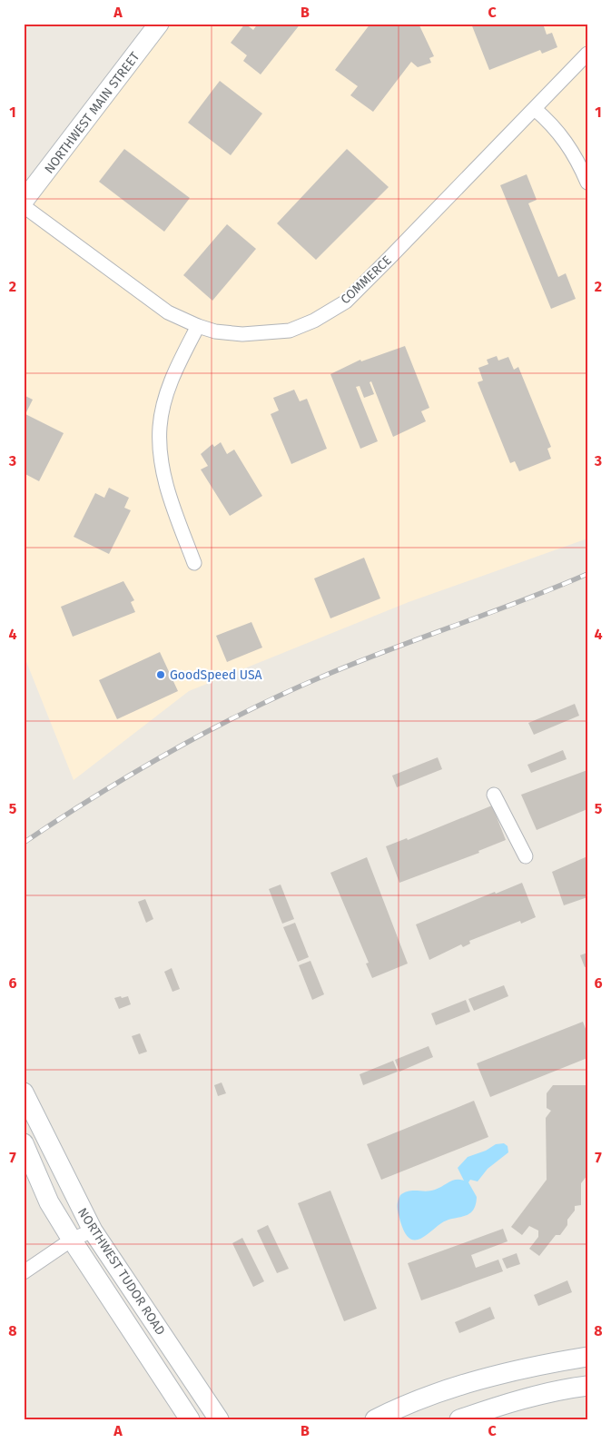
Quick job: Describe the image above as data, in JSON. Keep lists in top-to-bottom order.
{
  "streets": {
    "street": ["NORTHWEST MAIN STREET", "COMMERCE", "NORTHWEST TUDOR ROAD"]
  },
  "places": ["GoodSpeed USA"],
  "grid": {
    "columns": ["A", "B", "C"],
    "rows": [
      "1",
      "2",
      "3",
      "4",
      "5",
      "6",
      "7",
      "8"
    ]
  }
}
